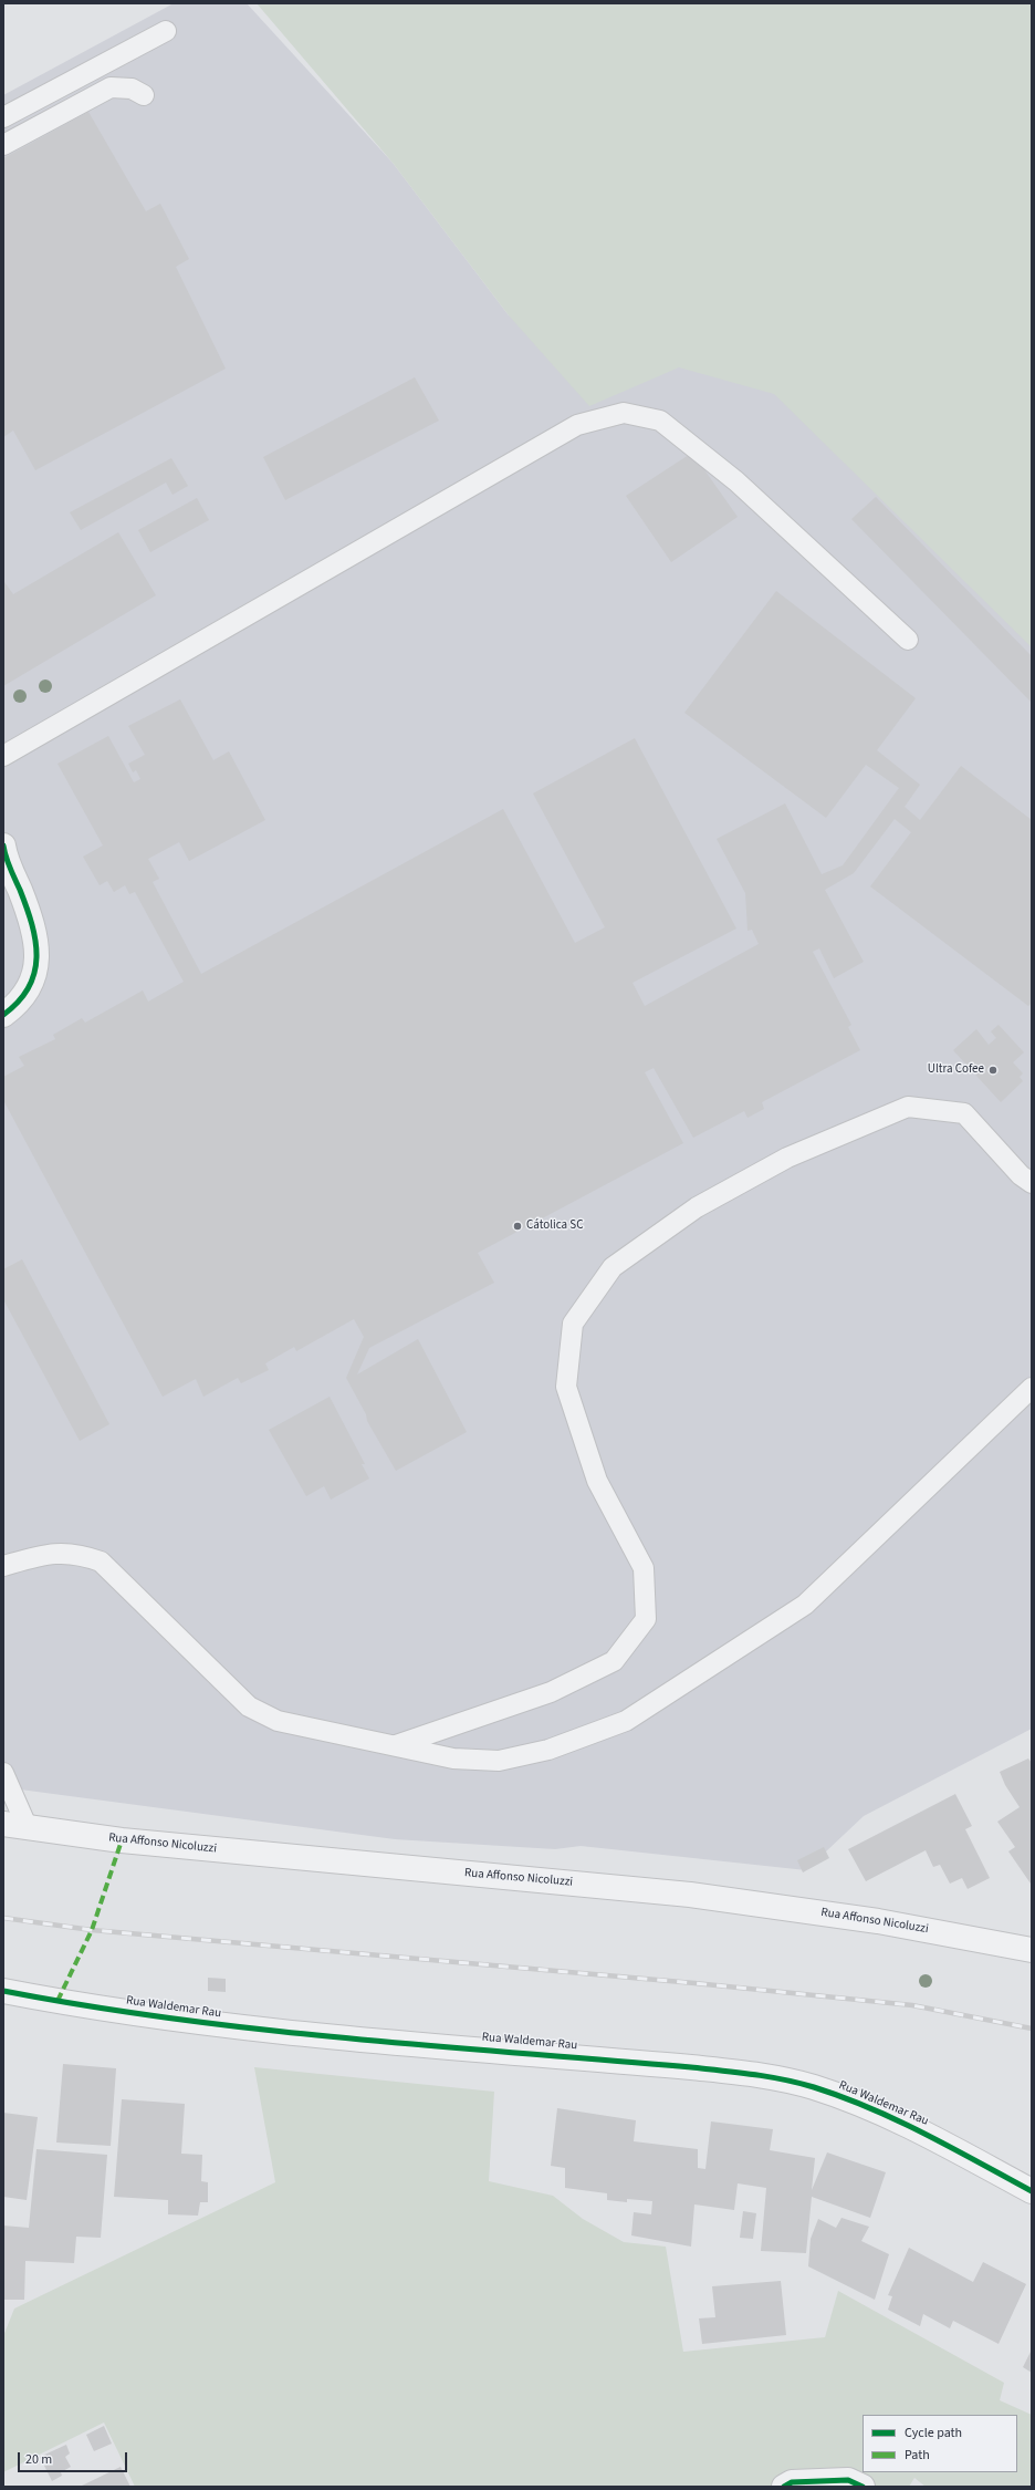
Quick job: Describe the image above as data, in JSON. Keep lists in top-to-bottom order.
{
  "streets": {
    "street": ["Rua Affonso Nicoluzzi", "Rua Waldemar Rau"]
  },
  "places": ["Ultra Cofee", "Cátolica SC"],
  "legend": ["Cycle path", "Path"],
  "scale_bar": "20 m"
}
